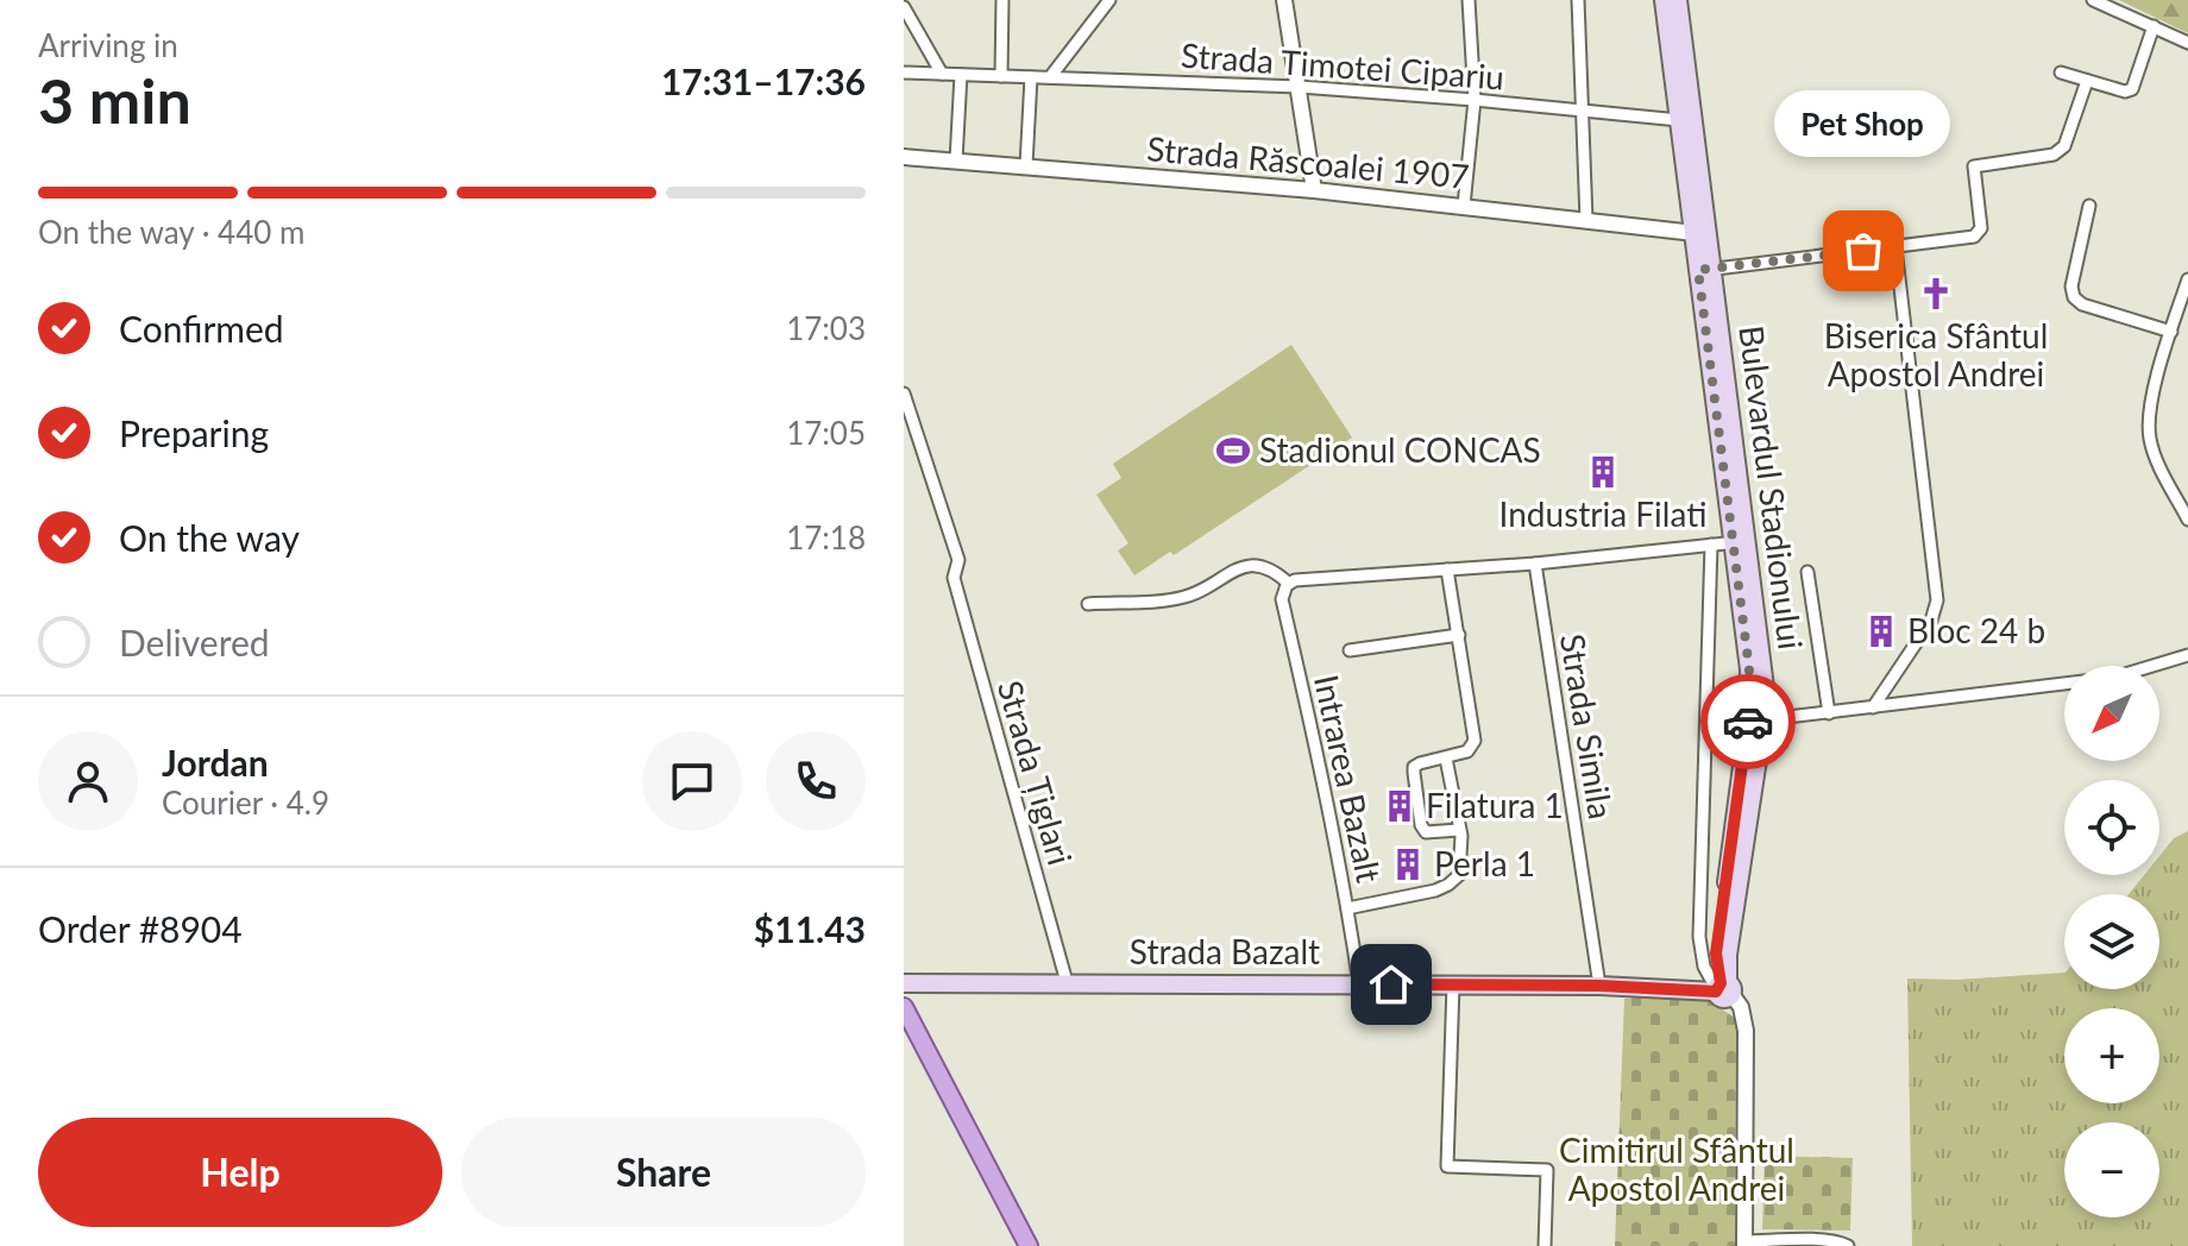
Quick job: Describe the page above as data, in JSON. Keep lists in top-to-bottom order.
{
  "streets": {
    "main road": ["Bulevardul Stadionului", "Strada Bazalt"],
    "street": [
      "Strada Timotei Cipariu",
      "Strada Răscoalei 1907",
      "Strada Simila",
      "Strada Țiglari",
      "Intrarea Bazalt"
    ]
  },
  "crossings": [
    ["Strada Timotei Cipariu", "Bulevardul Stadionului"],
    ["Strada Răscoalei 1907", "Bulevardul Stadionului"],
    ["Bulevardul Stadionului", "Strada Bazalt"],
    ["Strada Simila", "Strada Bazalt"],
    ["Strada Țiglari", "Strada Bazalt"],
    ["Intrarea Bazalt", "Strada Bazalt"]
  ],
  "parks": ["Cimitirul Sfântul Apostol Andrei"],
  "places": {
    "other": ["Pet Shop"],
    "church": ["Biserica Sfântul Apostol Andrei"],
    "sports": ["Stadionul CONCAS"],
    "building": [
      "Industria Filati",
      "Bloc 24 b",
      "Filatura 1",
      "Perla 1"
    ]
  },
  "north": "bottom left",
  "page": {
    "heading": ["3 min", "Arriving in", "17:31–17:36"],
    "panel": [
      "Jordan",
      "Courier · 4.9",
      "Order #8904",
      "$11.43"
    ],
    "bubble": "Pet Shop",
    "bar": "On the way · 440 m",
    "list": [
      ["Confirmed", "17:03"],
      ["Preparing", "17:05"],
      ["On the way", "17:18"],
      "Delivered"
    ],
    "map_buttons": ["+", "−"],
    "buttons": ["Help", "Share"]
  }
}
